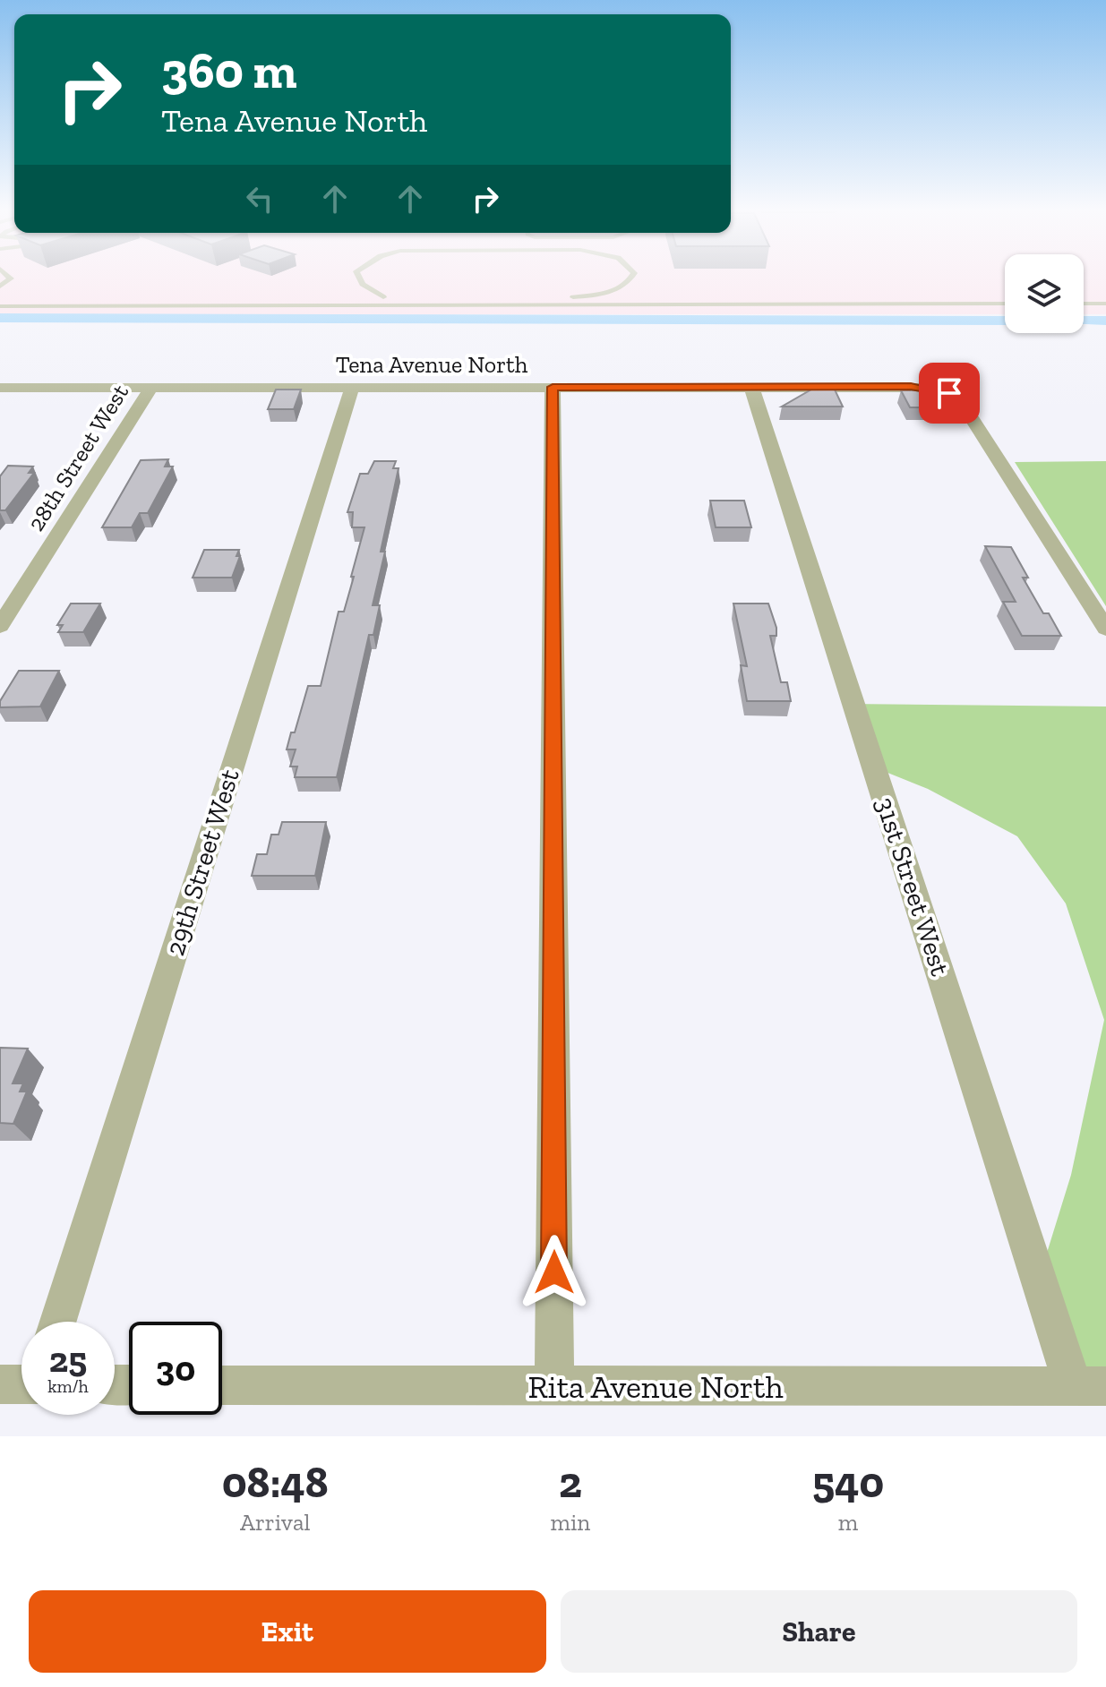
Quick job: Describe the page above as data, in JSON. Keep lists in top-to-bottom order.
{
  "streets": {
    "street": [
      "Tena Avenue North",
      "28th Street West",
      "29th Street West",
      "31st Street West",
      "Rita Avenue North"
    ]
  },
  "crossings": [
    ["Tena Avenue North", "28th Street West"],
    ["Tena Avenue North", "29th Street West"],
    ["Tena Avenue North", "31st Street West"],
    ["31st Street West", "Rita Avenue North"]
  ],
  "page": {
    "turn": ["360 m", "Tena Avenue North"],
    "speed": "25 km/h",
    "limit": "30",
    "eta": [
      "08:48",
      "Arrival",
      "2",
      "min",
      "540",
      "m"
    ],
    "buttons": ["Exit", "Share"]
  }
}
